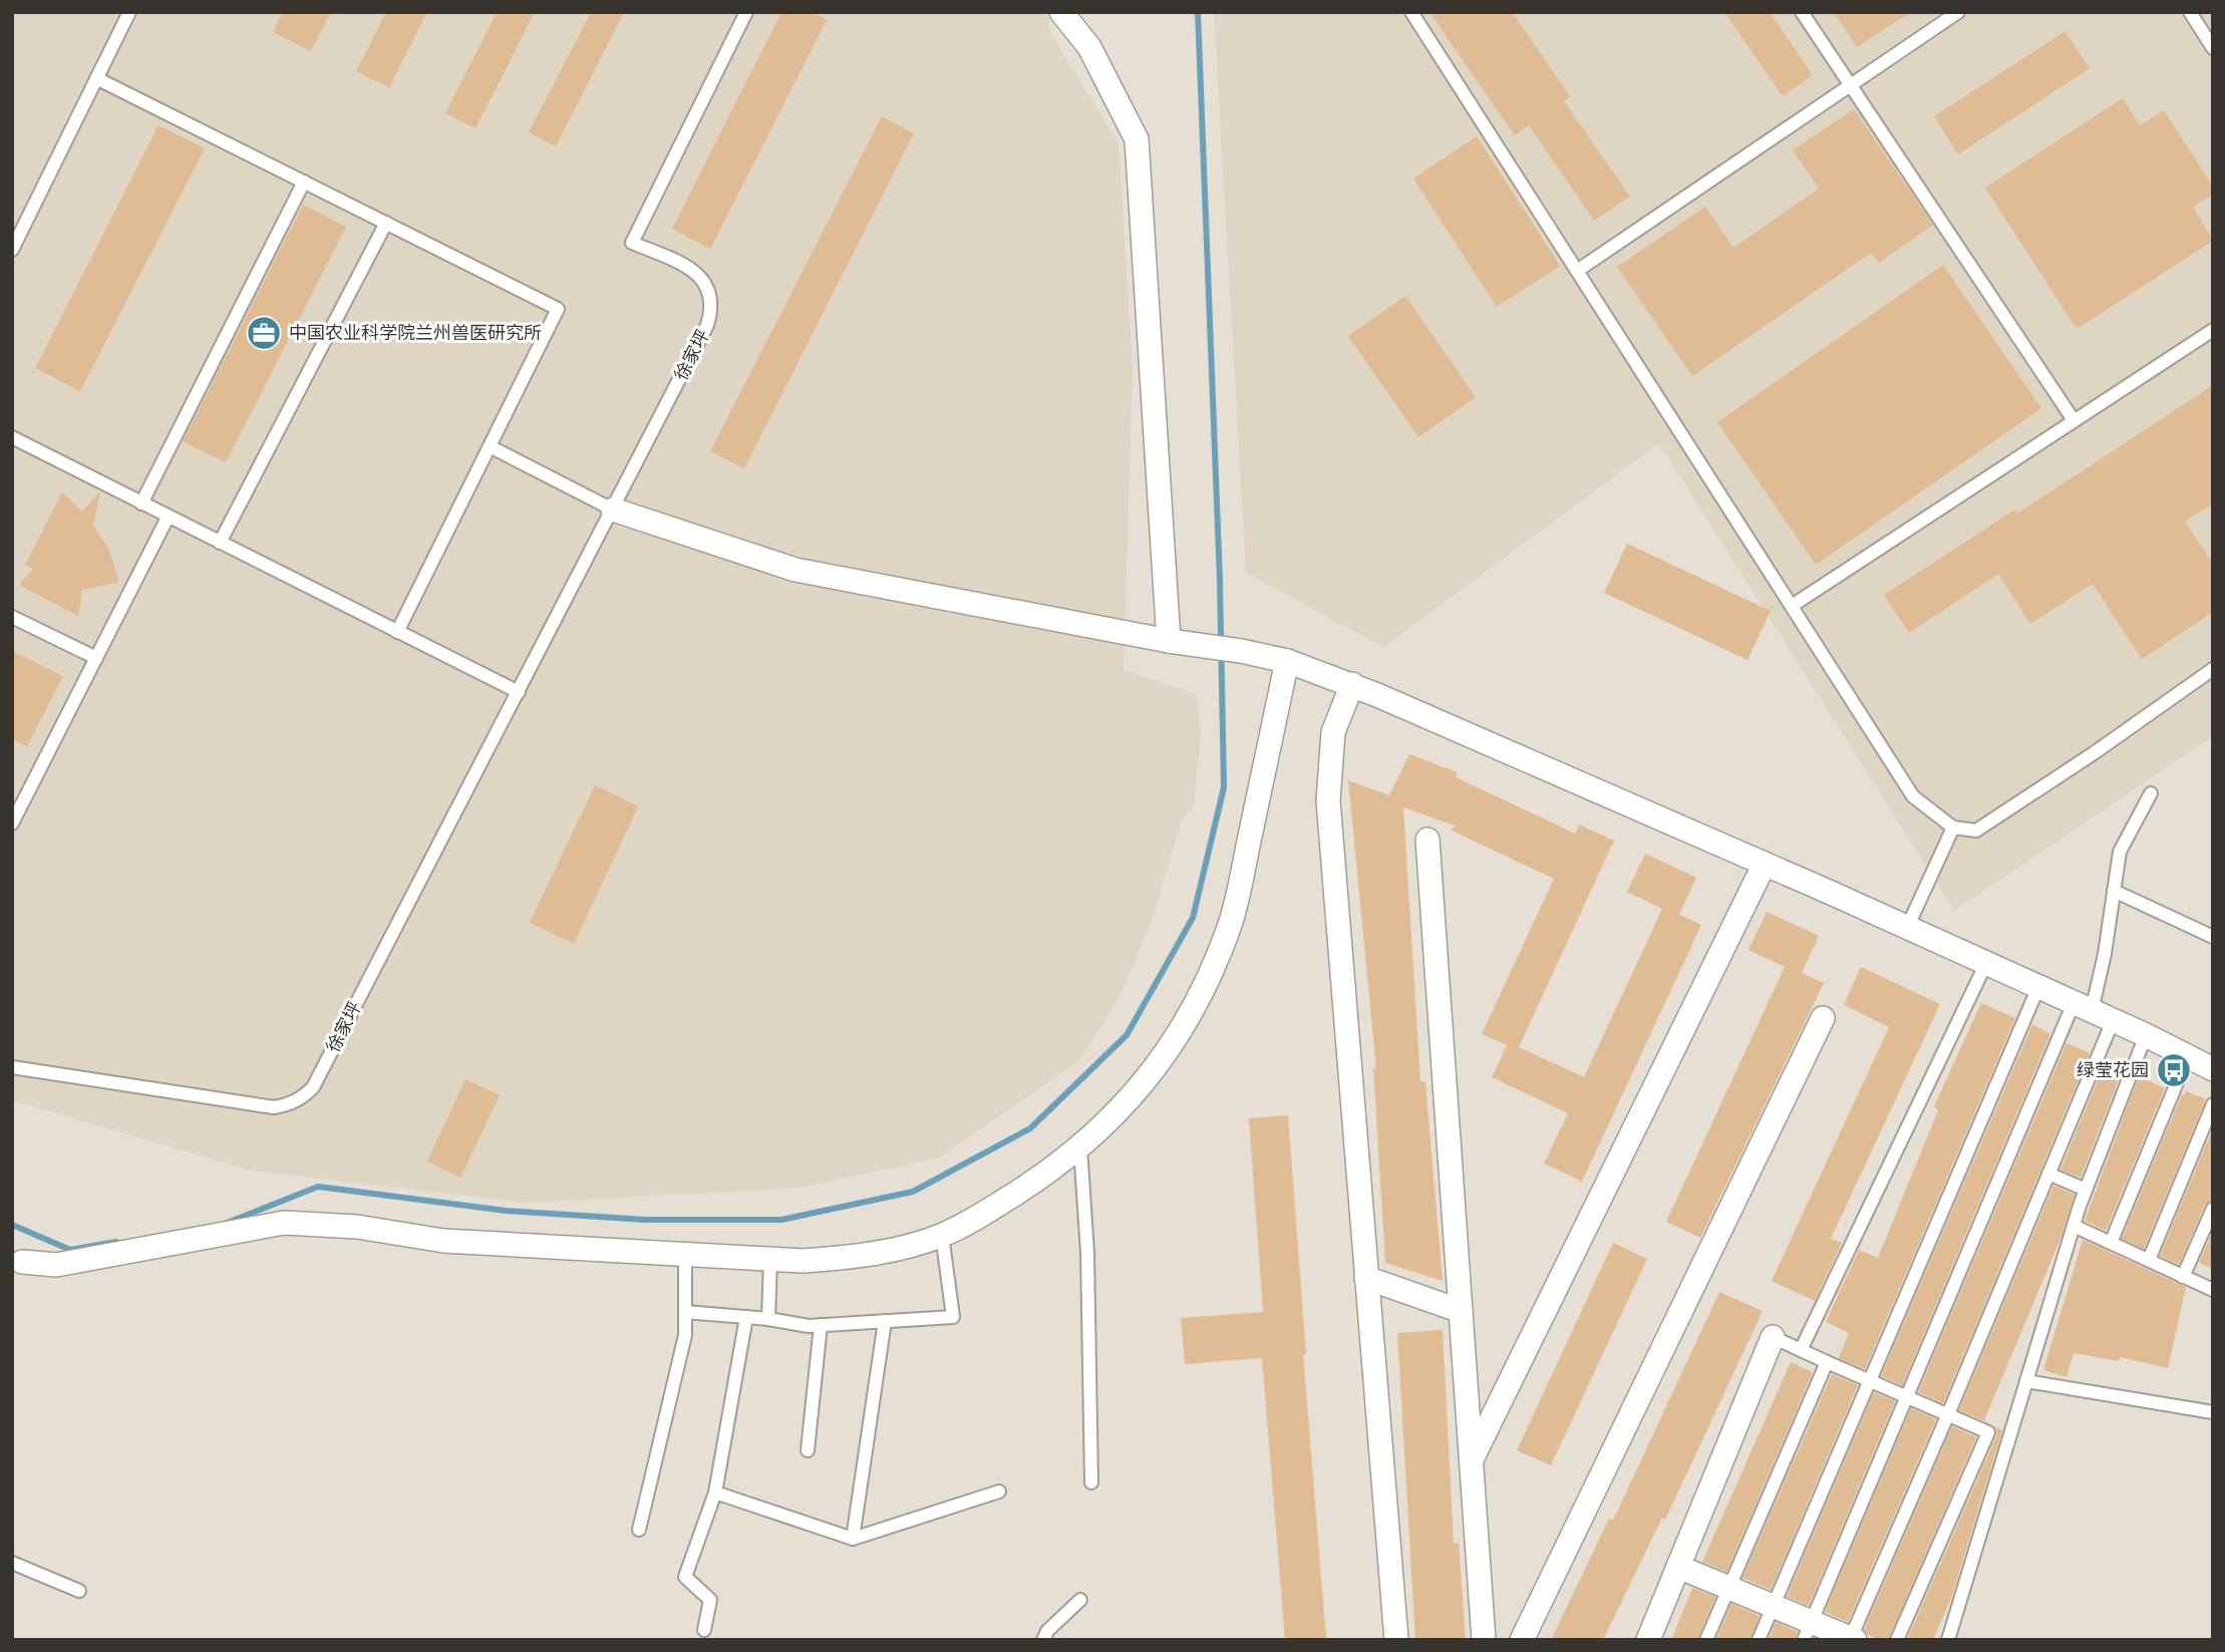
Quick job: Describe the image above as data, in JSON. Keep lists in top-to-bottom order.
{
  "streets": {
    "lane": ["徐家坪"]
  },
  "places": {
    "office": ["中国农业科学院兰州兽医研究所"],
    "bus stop": ["绿莹花园"]
  }
}
